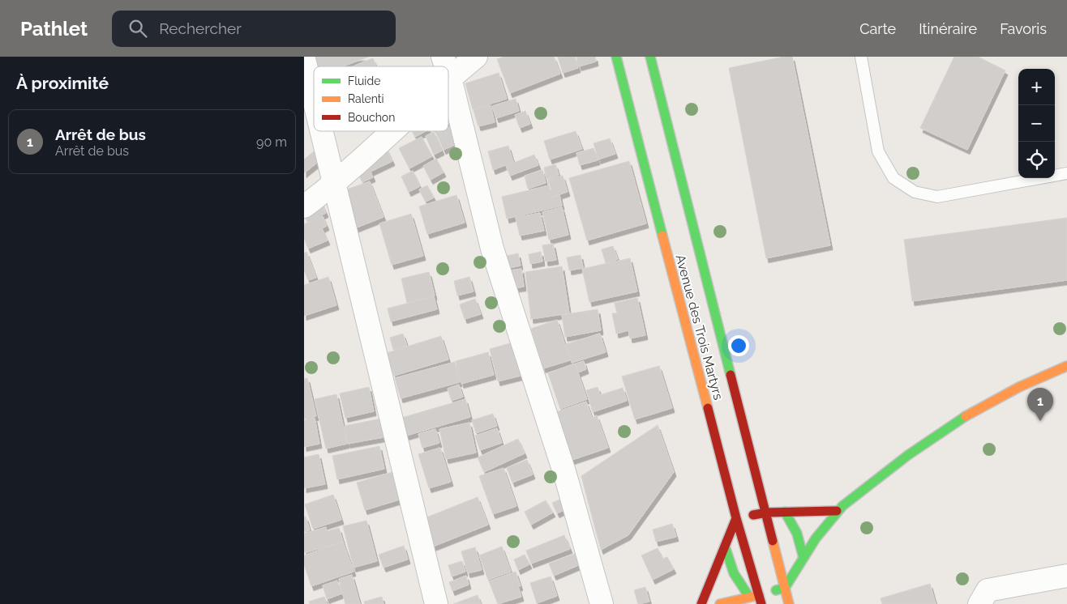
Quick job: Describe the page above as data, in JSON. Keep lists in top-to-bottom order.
{
  "streets": {
    "main road": ["Avenue des Trois Martyrs"]
  },
  "legend": ["Fluide", "Ralenti", "Bouchon"],
  "page": {
    "header": "Pathlet",
    "search": "Rechercher",
    "nav": ["Carte", "Itinéraire", "Favoris"],
    "heading": "À proximité",
    "map_buttons": ["+", "−"],
    "list": [
      {
        "mark": "1",
        "name": "Arrêt de bus",
        "note": "Arrêt de bus",
        "value": "90 m"
      }
    ],
    "pins": "1"
  }
}
